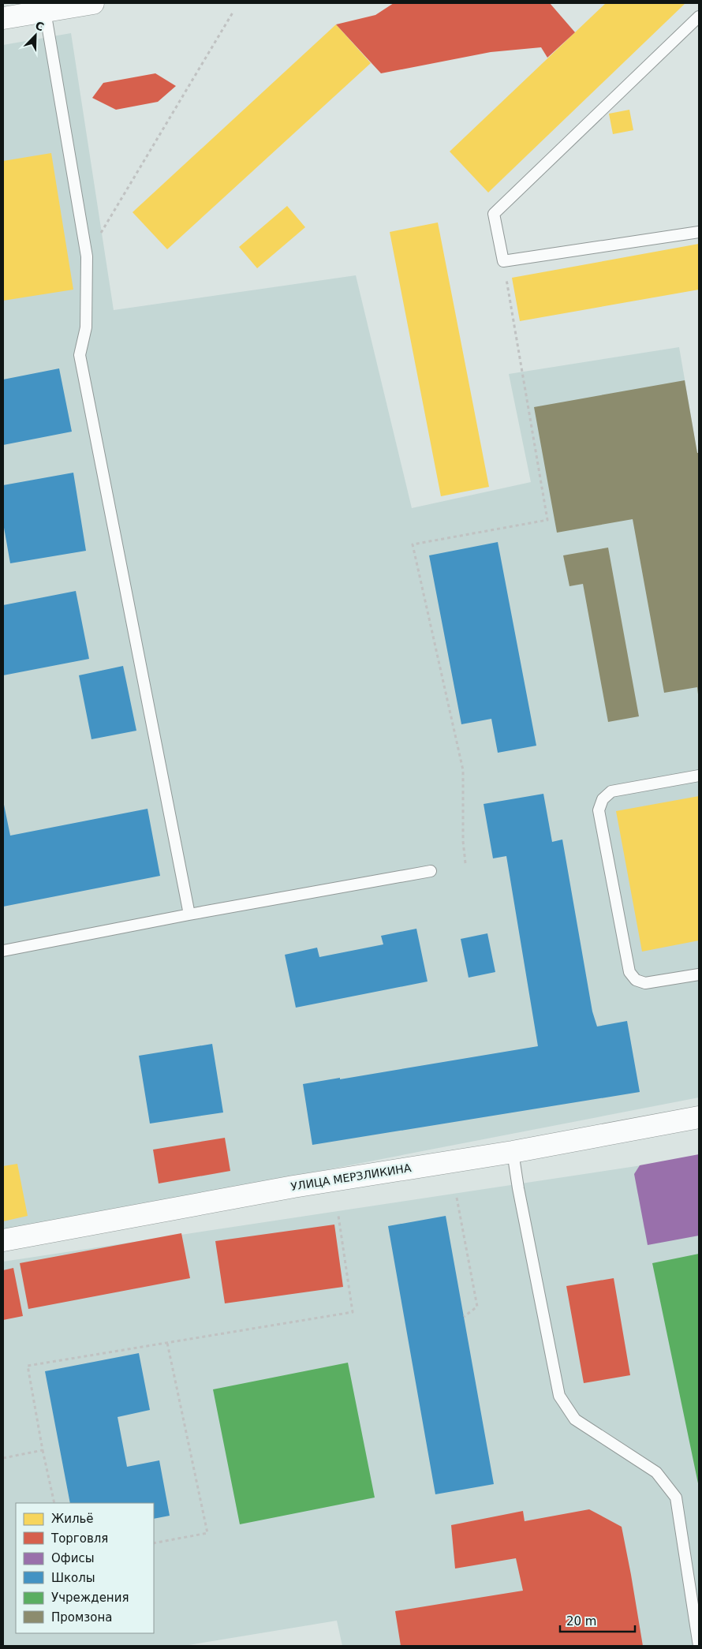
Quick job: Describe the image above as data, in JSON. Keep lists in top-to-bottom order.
{
  "streets": {
    "street": ["УЛИЦА МЕРЗЛИКИНА"]
  },
  "legend": [
    "Жильё",
    "Торговля",
    "Офисы",
    "Школы",
    "Учреждения",
    "Промзона"
  ],
  "scale_bar": "20 m",
  "north": "top right"
}
